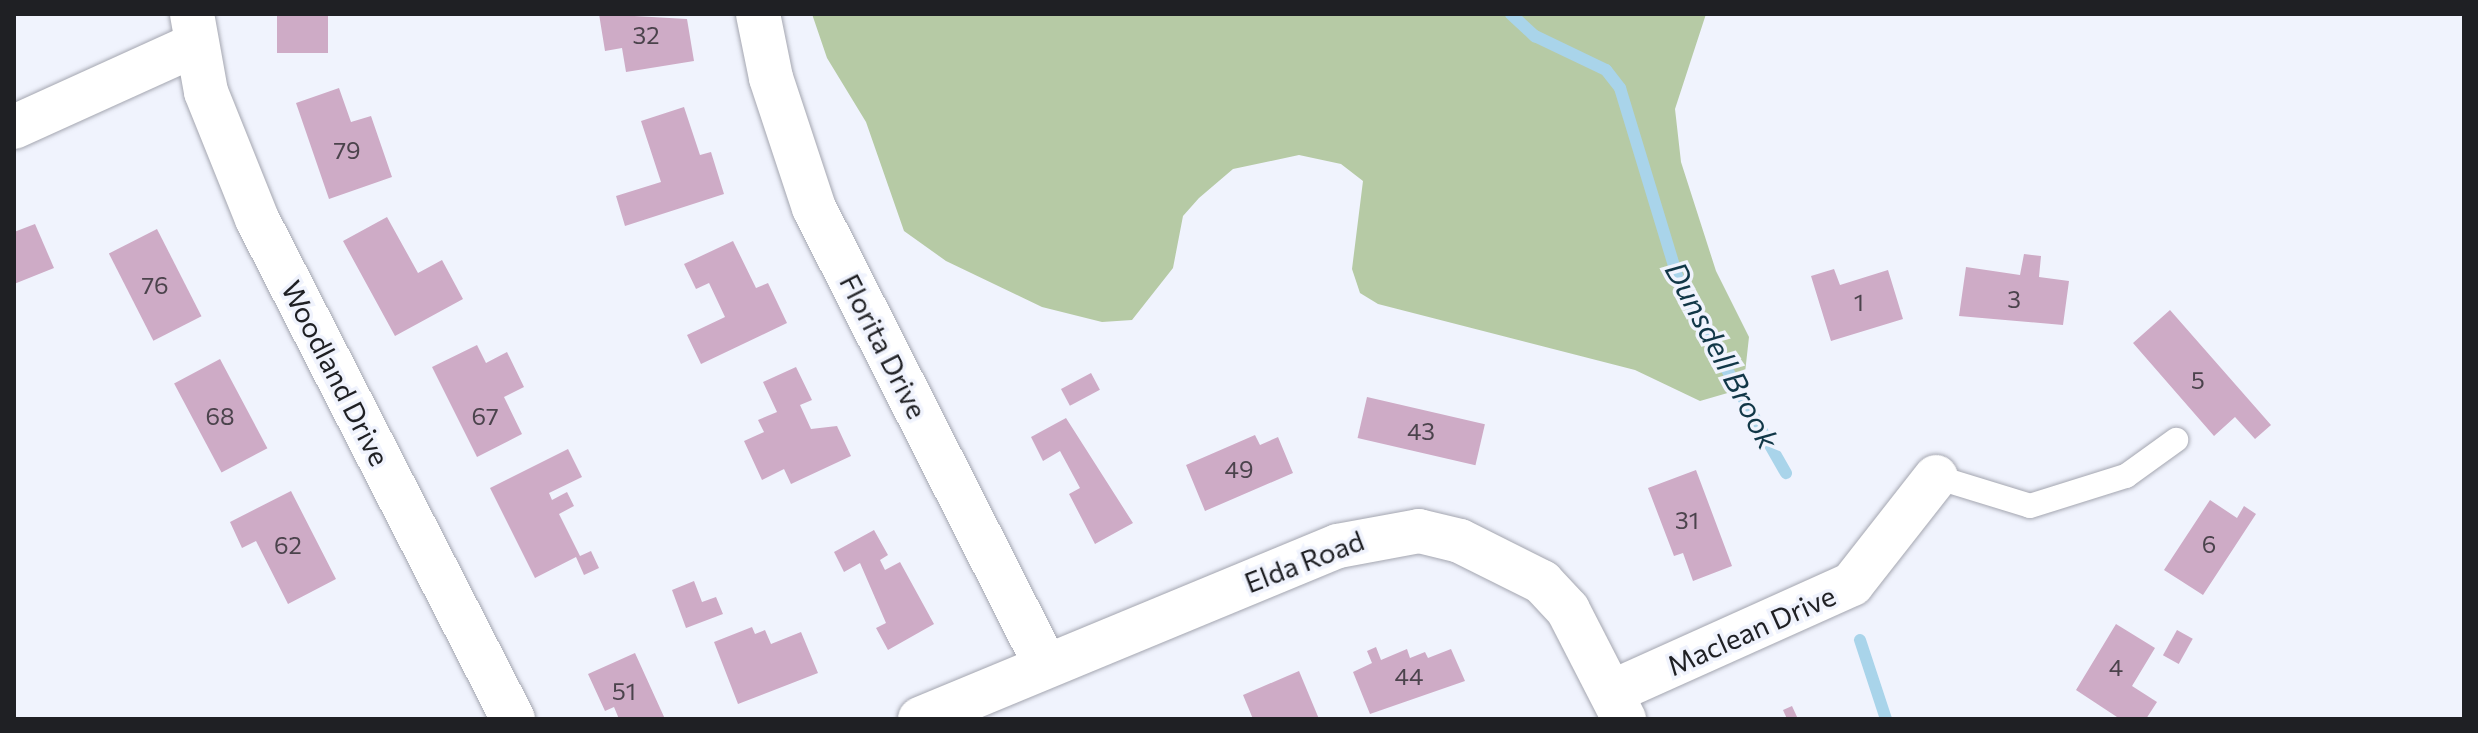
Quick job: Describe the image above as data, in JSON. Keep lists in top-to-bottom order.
{
  "streets": {
    "street": [
      "Florita Drive",
      "Woodland Drive",
      "Elda Road",
      "Maclean Drive"
    ]
  },
  "crossings": [
    ["Florita Drive", "Elda Road"],
    ["Elda Road", "Maclean Drive"]
  ],
  "water": ["Dunsdell Brook"],
  "house_numbers": [
    "32",
    "79",
    "76",
    "3",
    "1",
    "5",
    "68",
    "67",
    "43",
    "49",
    "31",
    "6",
    "62",
    "4",
    "44",
    "51"
  ]
}
